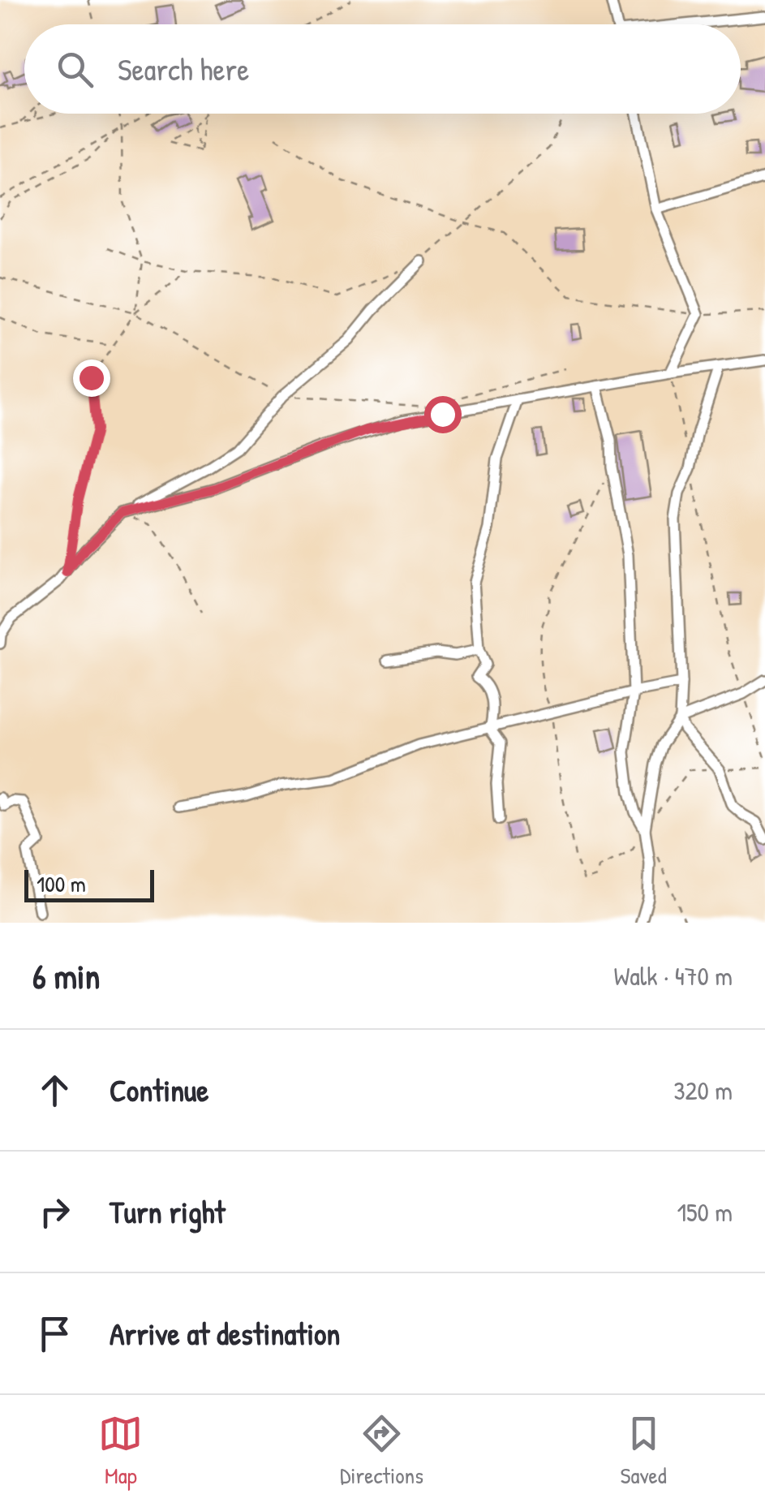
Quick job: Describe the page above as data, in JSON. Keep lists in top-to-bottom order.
{
  "scale_bar": "100 m",
  "page": {
    "search": "Search here",
    "scale": "100 m",
    "heading": ["6 min", "Walk · 470 m"],
    "list": [
      ["Continue", "320 m"],
      ["Turn right", "150 m"],
      "Arrive at destination"
    ],
    "nav": ["Map", "Directions", "Saved"]
  }
}
